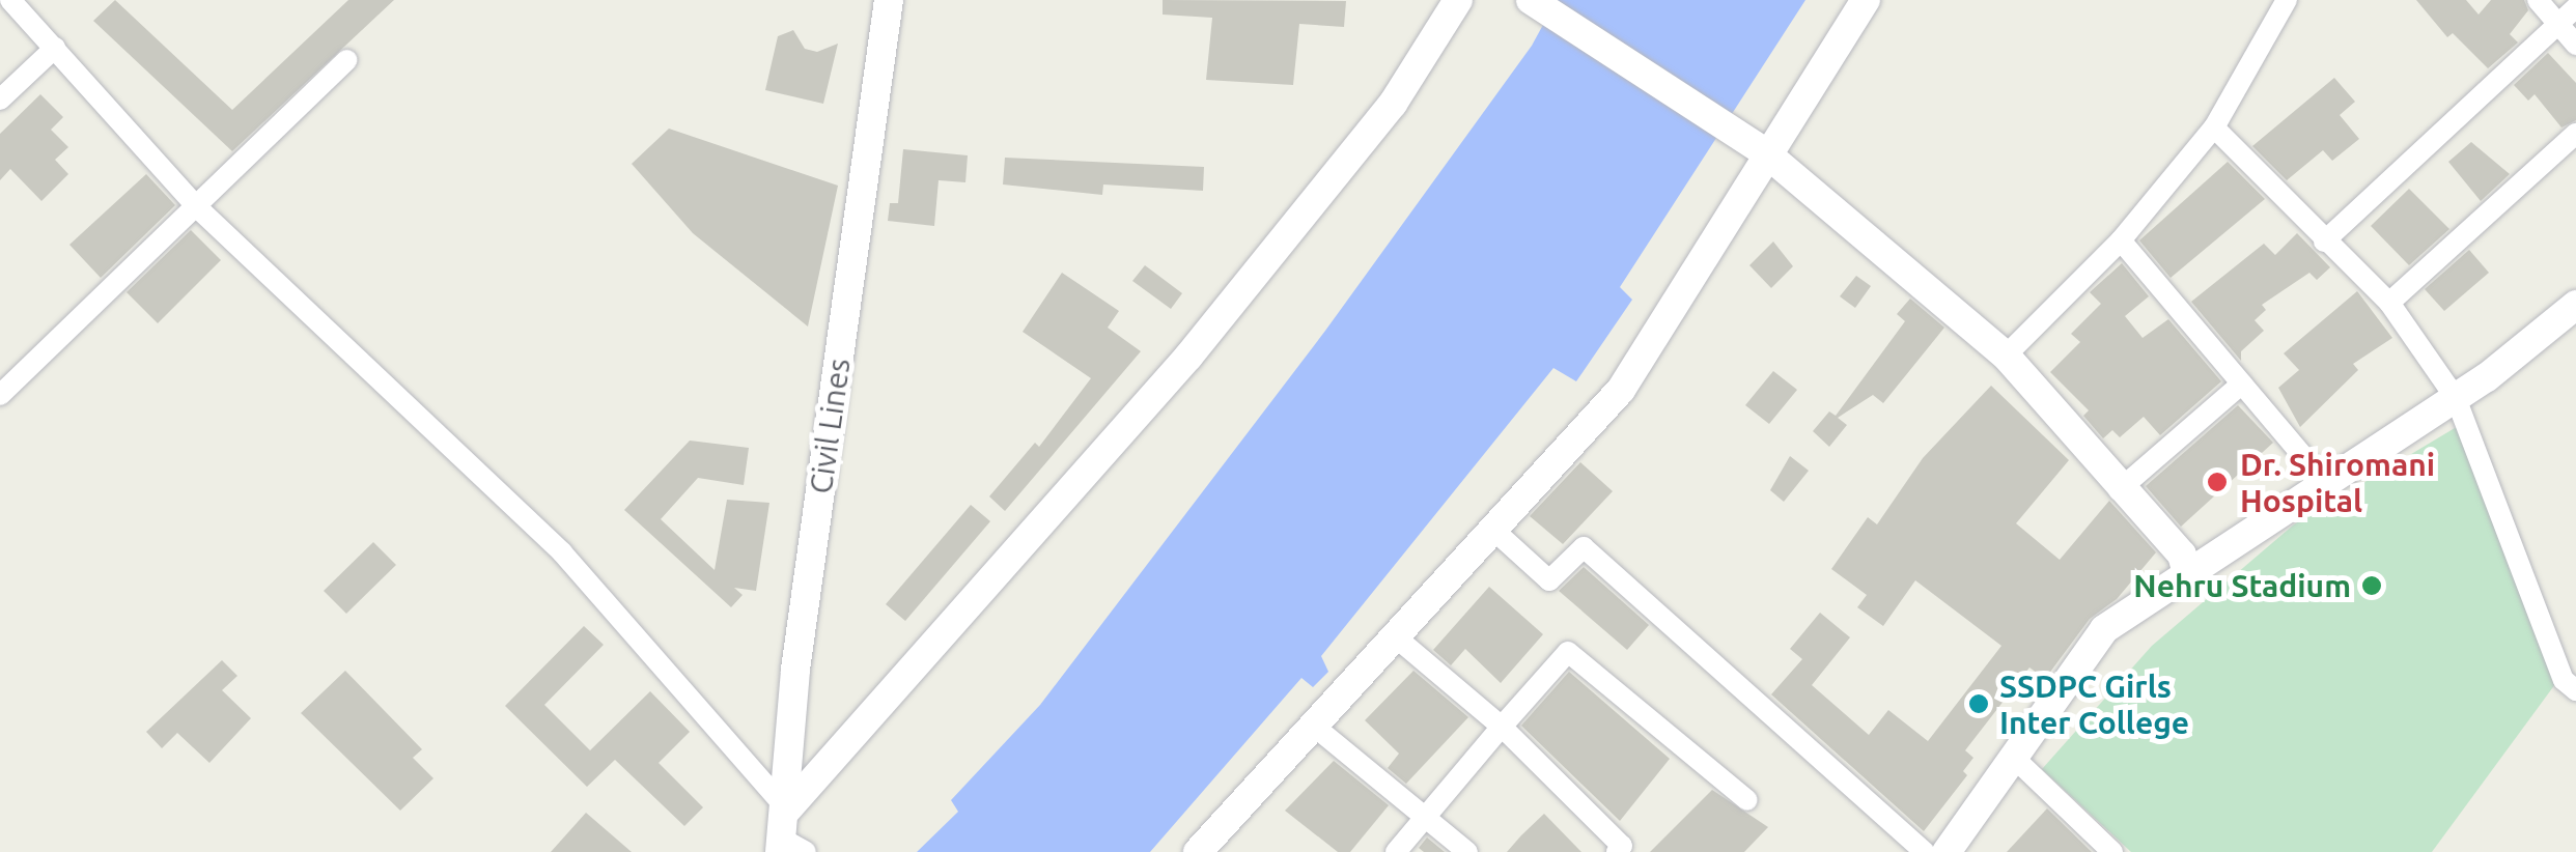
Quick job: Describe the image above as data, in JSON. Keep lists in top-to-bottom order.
{
  "streets": {
    "street": ["Civil Lines"]
  },
  "places": ["Dr. Shiromani Hospital", "Nehru Stadium", "SSDPC Girls Inter College"]
}
